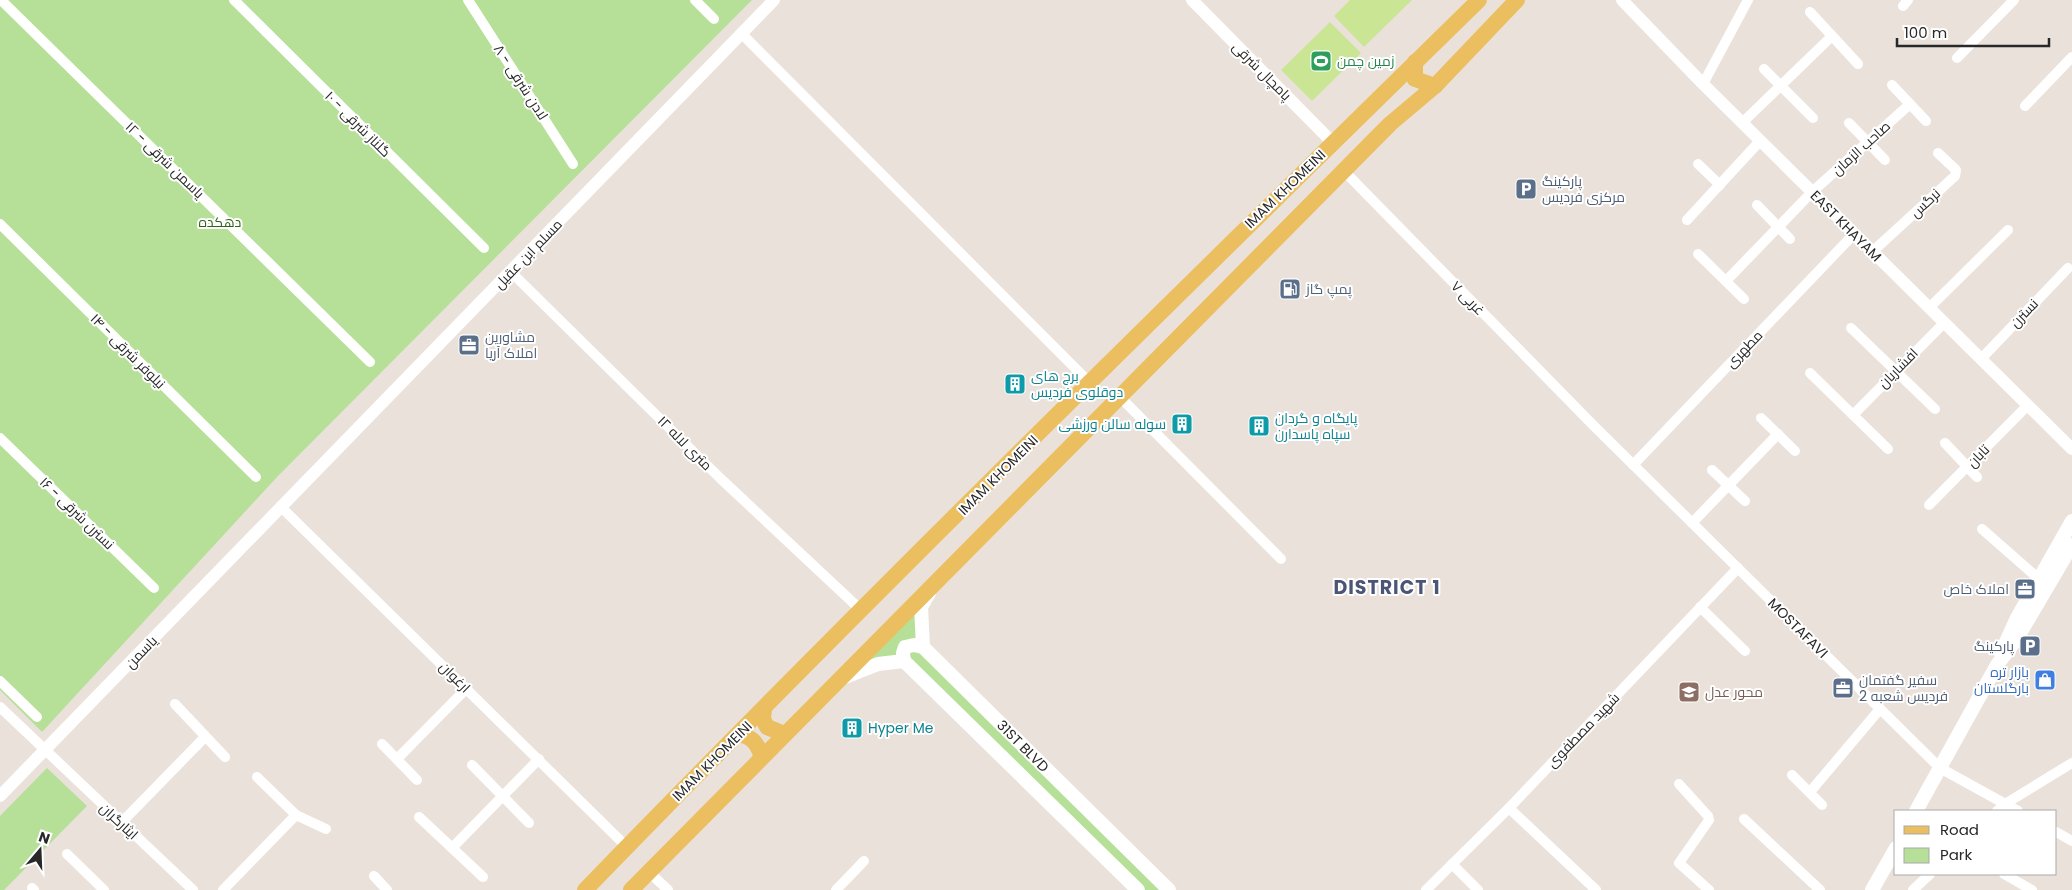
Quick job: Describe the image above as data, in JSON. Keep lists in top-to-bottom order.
{
  "streets": {
    "main road": ["IMAM KHOMEINI", "31ST BLVD"],
    "street": [
      "پامچال شرقی",
      "لادن شرقی - ۸",
      "گلناز شرقی - ۱۰",
      "صاحب الزمان",
      "یاسمن شرقی - ۱۲",
      "نرگس",
      "EAST KHAYAM",
      "مسلم ابن عقیل",
      "۷ غربی",
      "نسترن",
      "مطهری",
      "نیلوفر شرقی - ۱۴",
      "افشاریان",
      "۱۲ متری لاله",
      "تابان",
      "نسترن شرقی - ۱۶",
      "MOSTAFAVI",
      "یاسمن",
      "ارغوان",
      "شهید مصطفوی",
      "ایثارگران"
    ]
  },
  "crossings": [
    ["پامچال شرقی", "IMAM KHOMEINI"],
    ["صاحب الزمان", "EAST KHAYAM"],
    ["IMAM KHOMEINI", "۷ غربی"],
    ["IMAM KHOMEINI", "۱۲ متری لاله"],
    ["IMAM KHOMEINI", "ارغوان"],
    ["نرگس", "EAST KHAYAM"],
    ["EAST KHAYAM", "نسترن"],
    ["EAST KHAYAM", "مطهری"],
    ["EAST KHAYAM", "افشاریان"],
    ["EAST KHAYAM", "تابان"],
    ["مسلم ابن عقیل", "۱۲ متری لاله"],
    ["مسلم ابن عقیل", "یاسمن"],
    ["مسلم ابن عقیل", "ارغوان"],
    ["۷ غربی", "MOSTAFAVI"],
    ["مطهری", "MOSTAFAVI"],
    ["MOSTAFAVI", "شهید مصطفوی"],
    ["یاسمن", "ارغوان"],
    ["یاسمن", "ایثارگران"]
  ],
  "districts": ["DISTRICT 1"],
  "parks": ["دهکده"],
  "places": {
    "sports": ["زمین چمن"],
    "parking": ["پارکینگ مرکزی فردیس", "پارکینگ"],
    "fuel station": ["پمپ گاز"],
    "office": ["مشاورین املاک آریا", "املاک خاص", "سفیر گفتمان فردیس شعبه 2"],
    "building": [
      "برج های دوقلوی فردیس",
      "سوله سالن ورزشی",
      "پایگاه و گردان سپاه پاسدارن",
      "Hyper Me"
    ],
    "shop": ["بازار تره بارگلستان"],
    "school or university": ["محور عدل"]
  },
  "legend": ["Road", "Park"],
  "scale_bar": "100 m",
  "north": "top"
}
